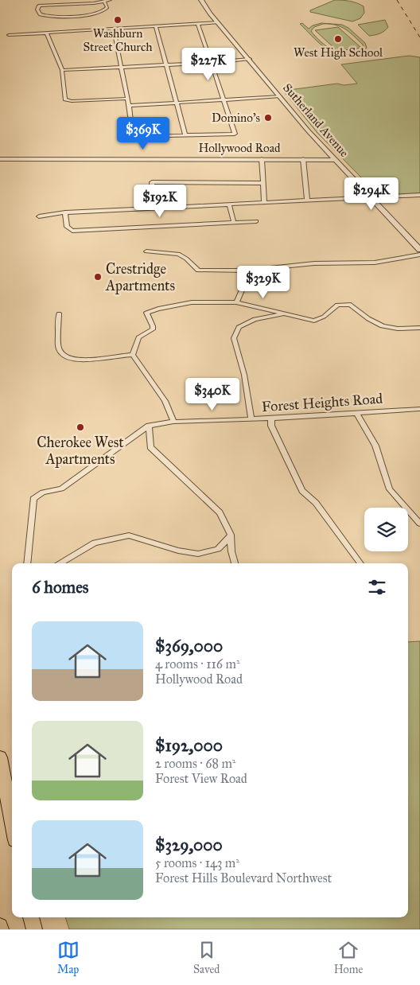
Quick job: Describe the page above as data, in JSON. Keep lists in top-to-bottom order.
{
  "streets": {
    "street": ["Sutherland Avenue", "Hollywood Road", "Forest Heights Road"]
  },
  "crossings": [
    ["Sutherland Avenue", "Hollywood Road"]
  ],
  "places": [
    "Washburn Street Church",
    "West High School",
    "Domino's",
    "Crestridge Apartments",
    "Cherokee West Apartments"
  ],
  "page": {
    "price": [
      "$227K",
      "$369K",
      "$294K",
      "$192K",
      "$329K",
      "$340K"
    ],
    "heading": "6 homes",
    "list": [
      {
        "name": "$369,000",
        "note": "4 rooms · 116 m² · Hollywood Road"
      },
      {
        "name": "$192,000",
        "note": "2 rooms · 68 m² · Forest View Road"
      },
      {
        "name": "$329,000",
        "note": "5 rooms · 143 m² · Forest Hills Boulevard Northwest"
      }
    ],
    "tabs": ["Map", "Saved", "Home"]
  }
}
